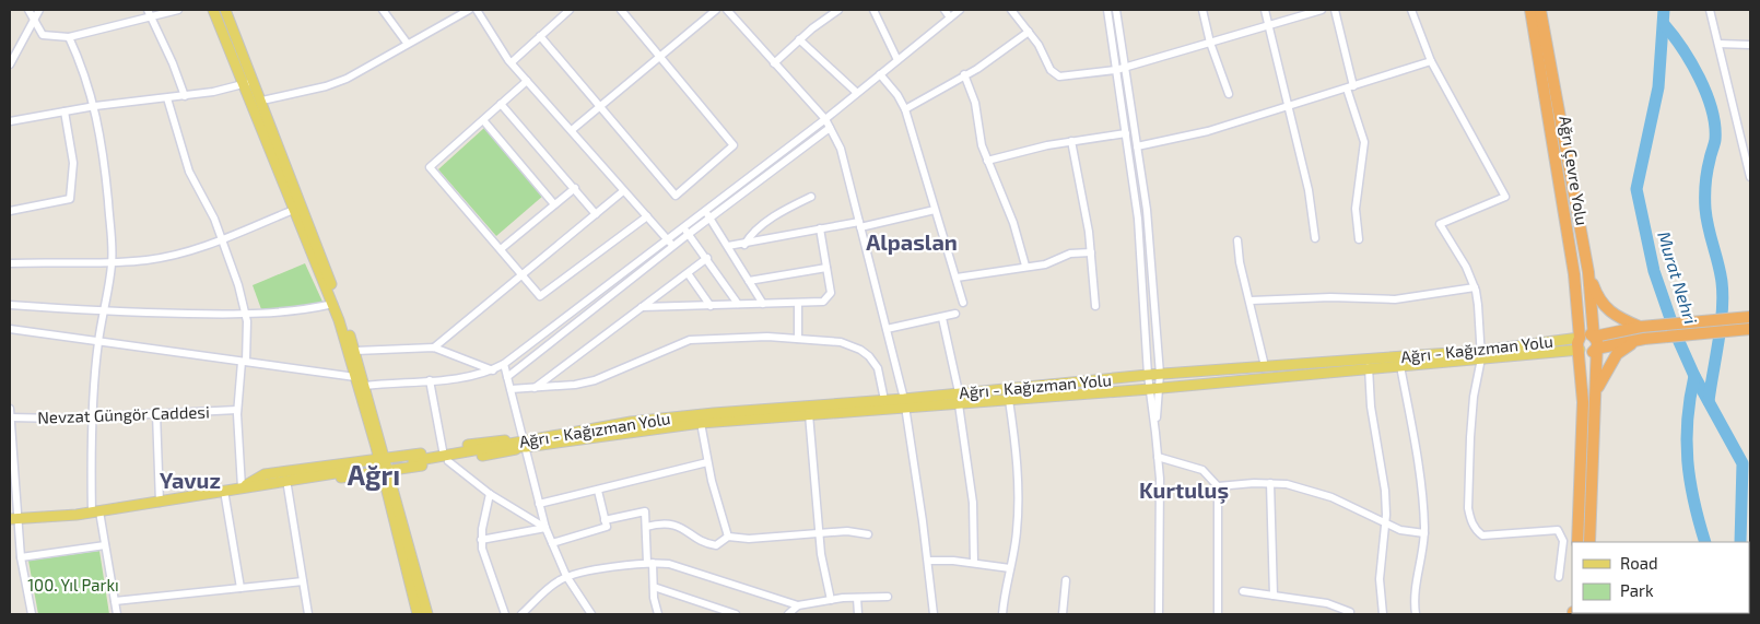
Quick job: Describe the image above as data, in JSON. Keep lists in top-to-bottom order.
{
  "streets": {
    "highway": ["Ağrı Çevre Yolu"],
    "main road": ["Ağrı - Kağızman Yolu"],
    "street": ["Nevzat Güngör Caddesi"]
  },
  "crossings": [
    ["Ağrı Çevre Yolu", "Ağrı - Kağızman Yolu"]
  ],
  "districts": [
    "Alpaslan",
    "Ağrı",
    "Yavuz",
    "Kurtuluş"
  ],
  "water": ["Murat Nehri"],
  "parks": ["100. Yıl Parkı"],
  "legend": ["Road", "Park"]
}
